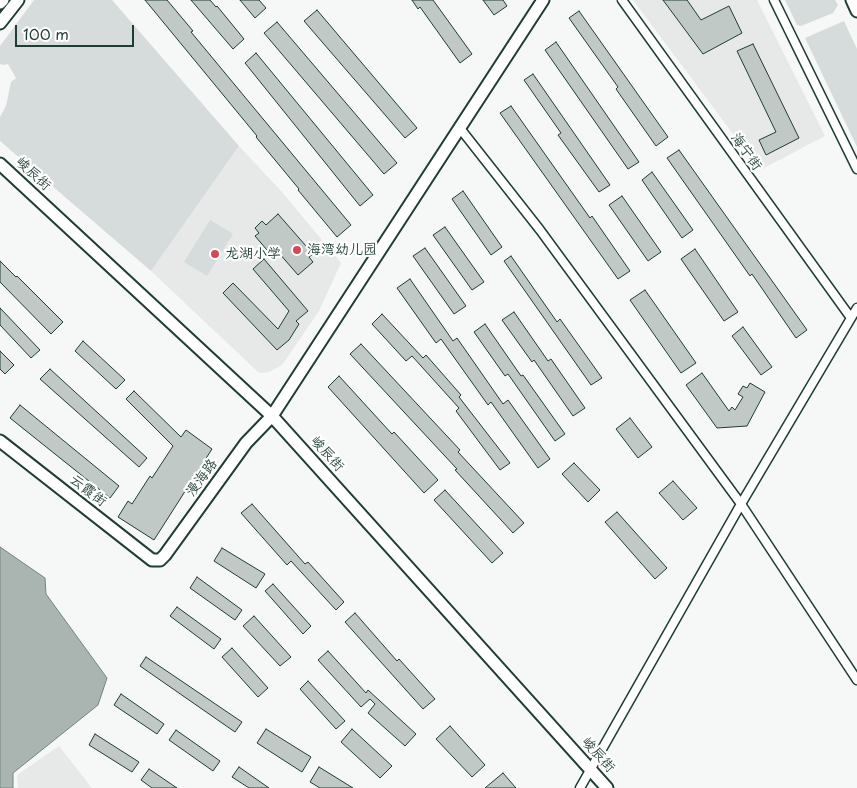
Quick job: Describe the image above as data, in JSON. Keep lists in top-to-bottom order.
{
  "streets": {
    "street": [
      "海宁街",
      "峻辰街",
      "漫海路",
      "云霞街"
    ]
  },
  "crossings": [
    ["峻辰街", "漫海路"],
    ["漫海路", "云霞街"]
  ],
  "places": ["海湾幼儿园", "龙湖小学"],
  "scale_bar": "100 m"
}
